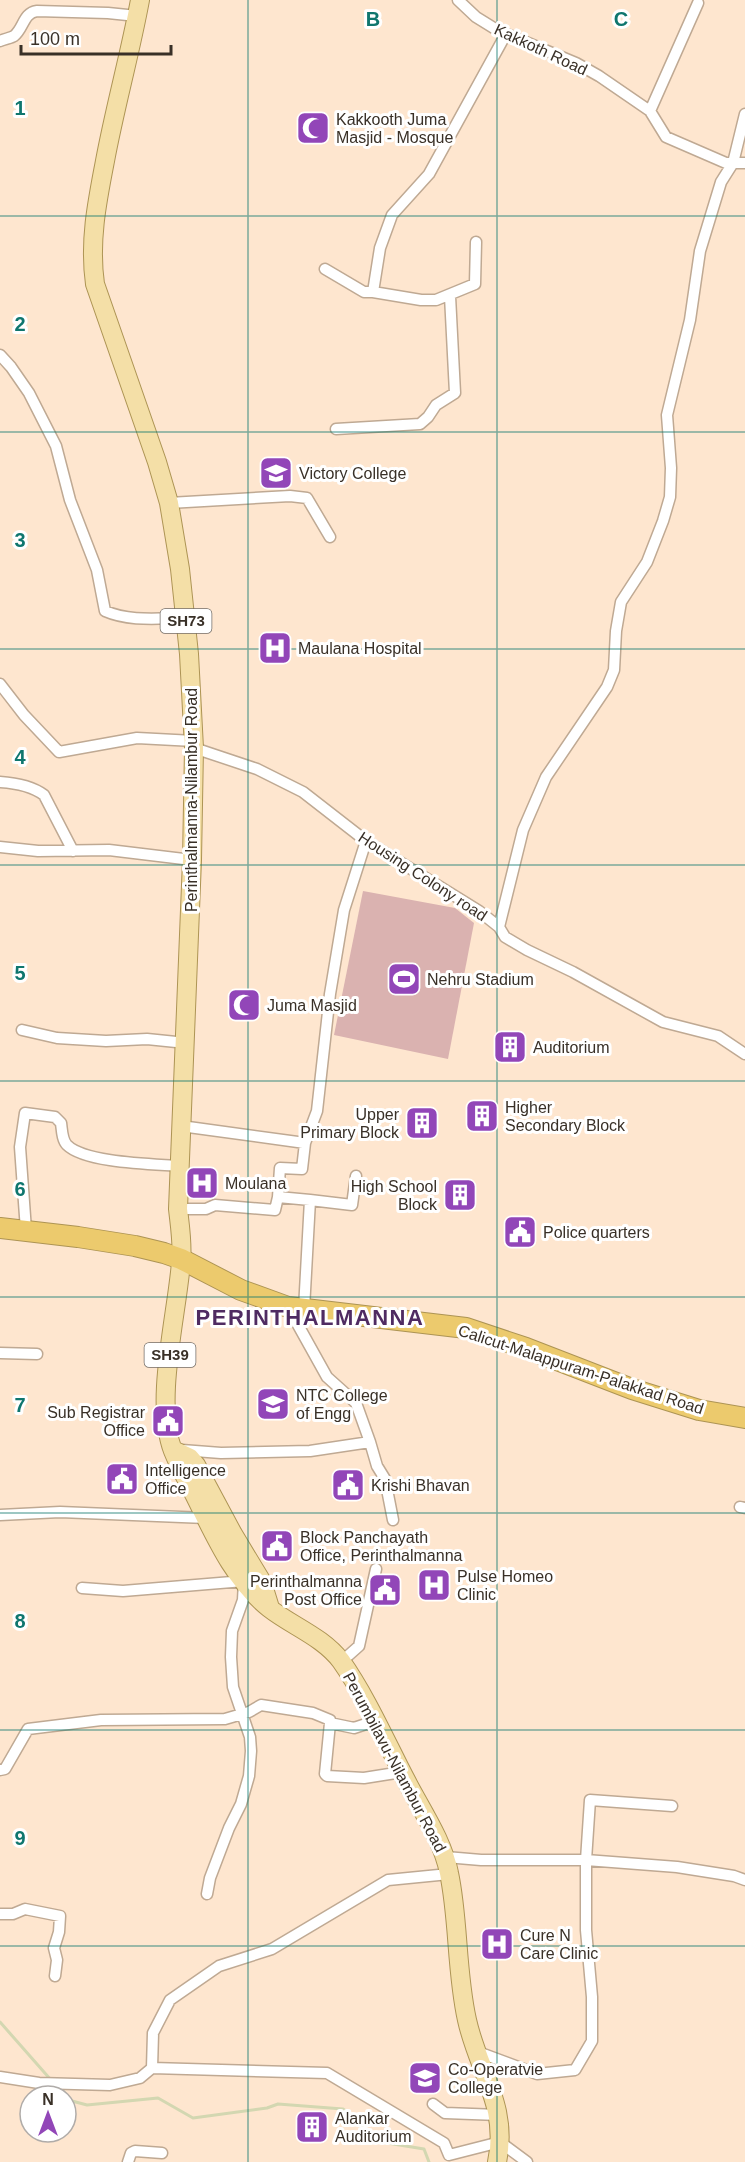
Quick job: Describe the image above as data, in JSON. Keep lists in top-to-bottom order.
{
  "streets": {
    "highway": ["Calicut-Malappuram-Palakkad Road"],
    "main road": [
      "SH73",
      "Perinthalmanna-Nilambur Road",
      "SH39",
      "Perumbilavu-Nilambur Road"
    ],
    "street": ["Kakkoth Road", "Housing Colony road"]
  },
  "crossings": [
    ["Perinthalmanna-Nilambur Road", "Housing Colony road"],
    ["Perinthalmanna-Nilambur Road", "Calicut-Malappuram-Palakkad Road"],
    ["Perinthalmanna-Nilambur Road", "Perumbilavu-Nilambur Road"],
    ["Calicut-Malappuram-Palakkad Road", "Perumbilavu-Nilambur Road"]
  ],
  "districts": ["PERINTHALMANNA"],
  "places": {
    "mosque": ["Kakkooth Juma Masjid - Mosque", "Juma Masjid"],
    "school or university": ["Victory College", "NTC College of Engg", "Co-Operatvie College"],
    "hospital": [
      "Maulana Hospital",
      "Moulana",
      "Pulse Homeo Clinic",
      "Cure N Care Clinic"
    ],
    "sports": ["Nehru Stadium"],
    "building": [
      "Auditorium",
      "Higher Secondary Block",
      "Upper Primary Block",
      "High School Block",
      "Alankar Auditorium"
    ],
    "public building": [
      "Police quarters",
      "Sub Registrar Office",
      "Intelligence Office",
      "Krishi Bhavan",
      "Block Panchayath Office, Perinthalmanna",
      "Perinthalmanna Post Office"
    ]
  },
  "scale_bar": "100 m",
  "north": "top",
  "grid": {
    "columns": ["B", "C"],
    "rows": [
      "1",
      "2",
      "3",
      "4",
      "5",
      "6",
      "7",
      "8",
      "9"
    ]
  }
}
